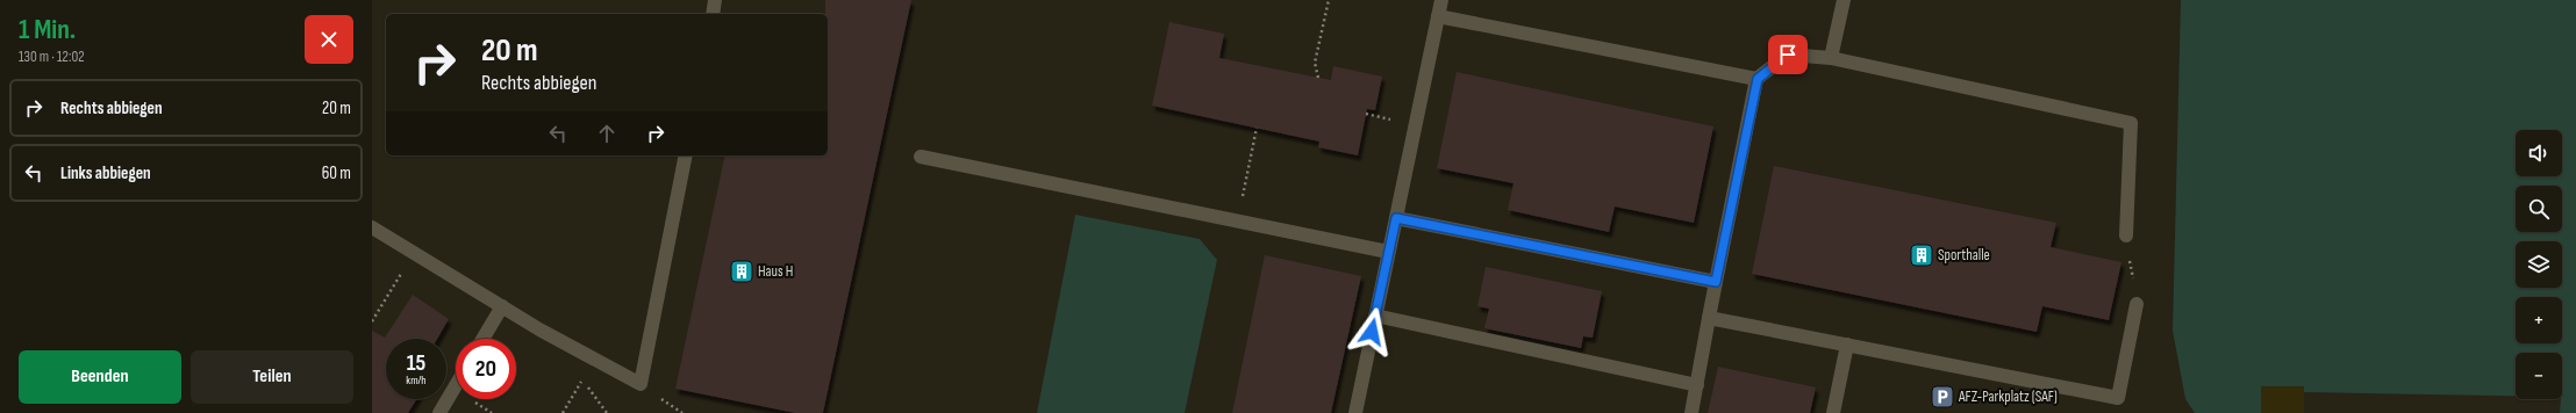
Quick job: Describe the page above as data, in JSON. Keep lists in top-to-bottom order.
{
  "places": {
    "building": ["Sporthalle", "Haus H"],
    "parking": ["AFZ-Parkplatz (SAF)"]
  },
  "page": {
    "heading": ["1 Min.", "130 m · 12:02"],
    "turn": ["20 m", "Rechts abbiegen"],
    "list": [
      {
        "name": "Rechts abbiegen",
        "value": "20 m"
      },
      {
        "name": "Links abbiegen",
        "value": "60 m"
      }
    ],
    "map_buttons": ["+", "−"],
    "speed": "15 km/h",
    "limit": "20",
    "buttons": ["Beenden", "Teilen"]
  }
}
